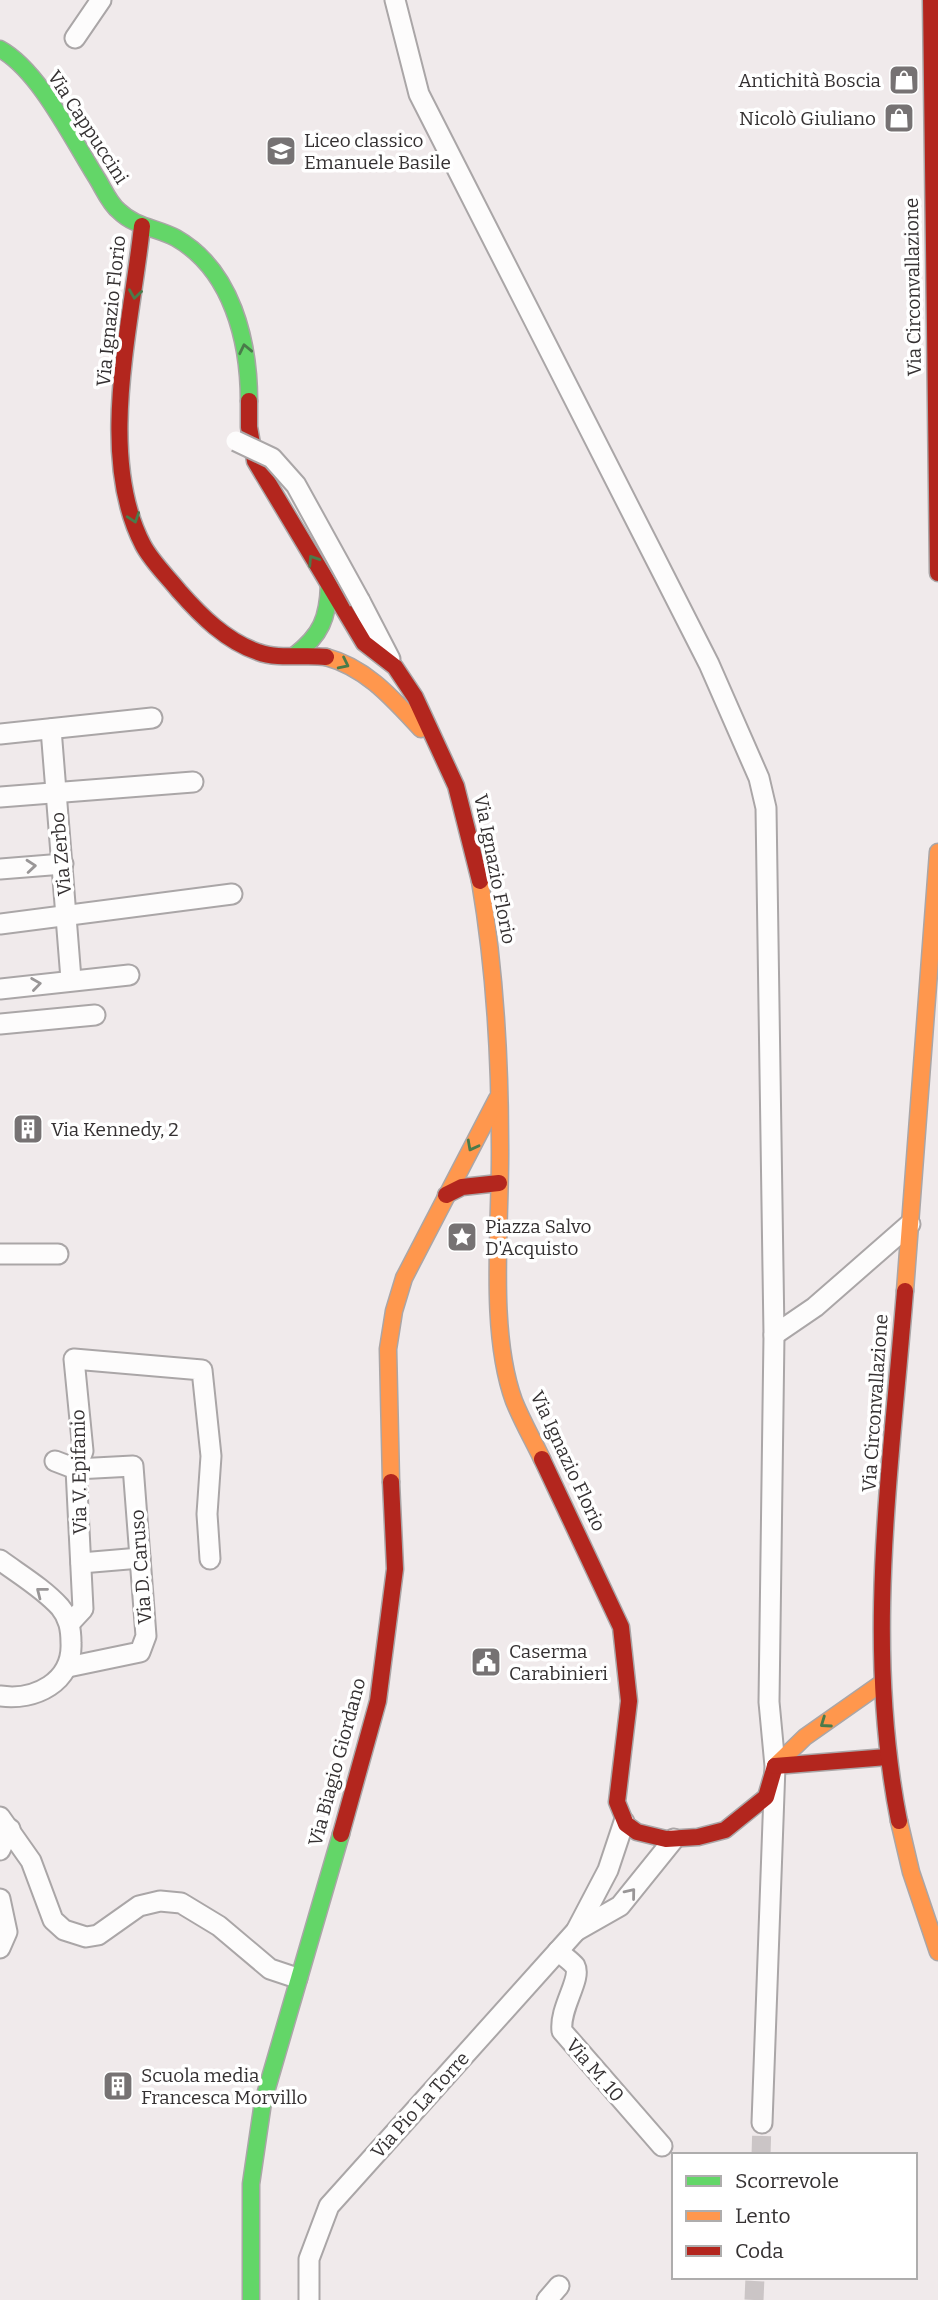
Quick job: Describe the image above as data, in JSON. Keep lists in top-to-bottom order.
{
  "streets": {
    "street": [
      "Via Cappuccini",
      "Via Circonvallazione",
      "Via Ignazio Florio",
      "Via Zerbo",
      "Via V. Epifanio",
      "Via D. Caruso",
      "Via Biagio Giordano",
      "Via M. 10",
      "Via Pio La Torre"
    ]
  },
  "crossings": [
    ["Via Cappuccini", "Via Ignazio Florio"],
    ["Via Ignazio Florio", "Via Biagio Giordano"],
    ["Via V. Epifanio", "Via D. Caruso"],
    ["Via M. 10", "Via Pio La Torre"]
  ],
  "places": {
    "shop": ["Antichità Boscia", "Nicolò Giuliano"],
    "school or university": ["Liceo classico Emanuele Basile"],
    "building": ["Via Kennedy, 2", "Scuola media Francesca Morvillo"],
    "place": ["Piazza Salvo D'Acquisto"],
    "public building": ["Caserma Carabinieri"]
  },
  "legend": ["Scorrevole", "Lento", "Coda"]
}
